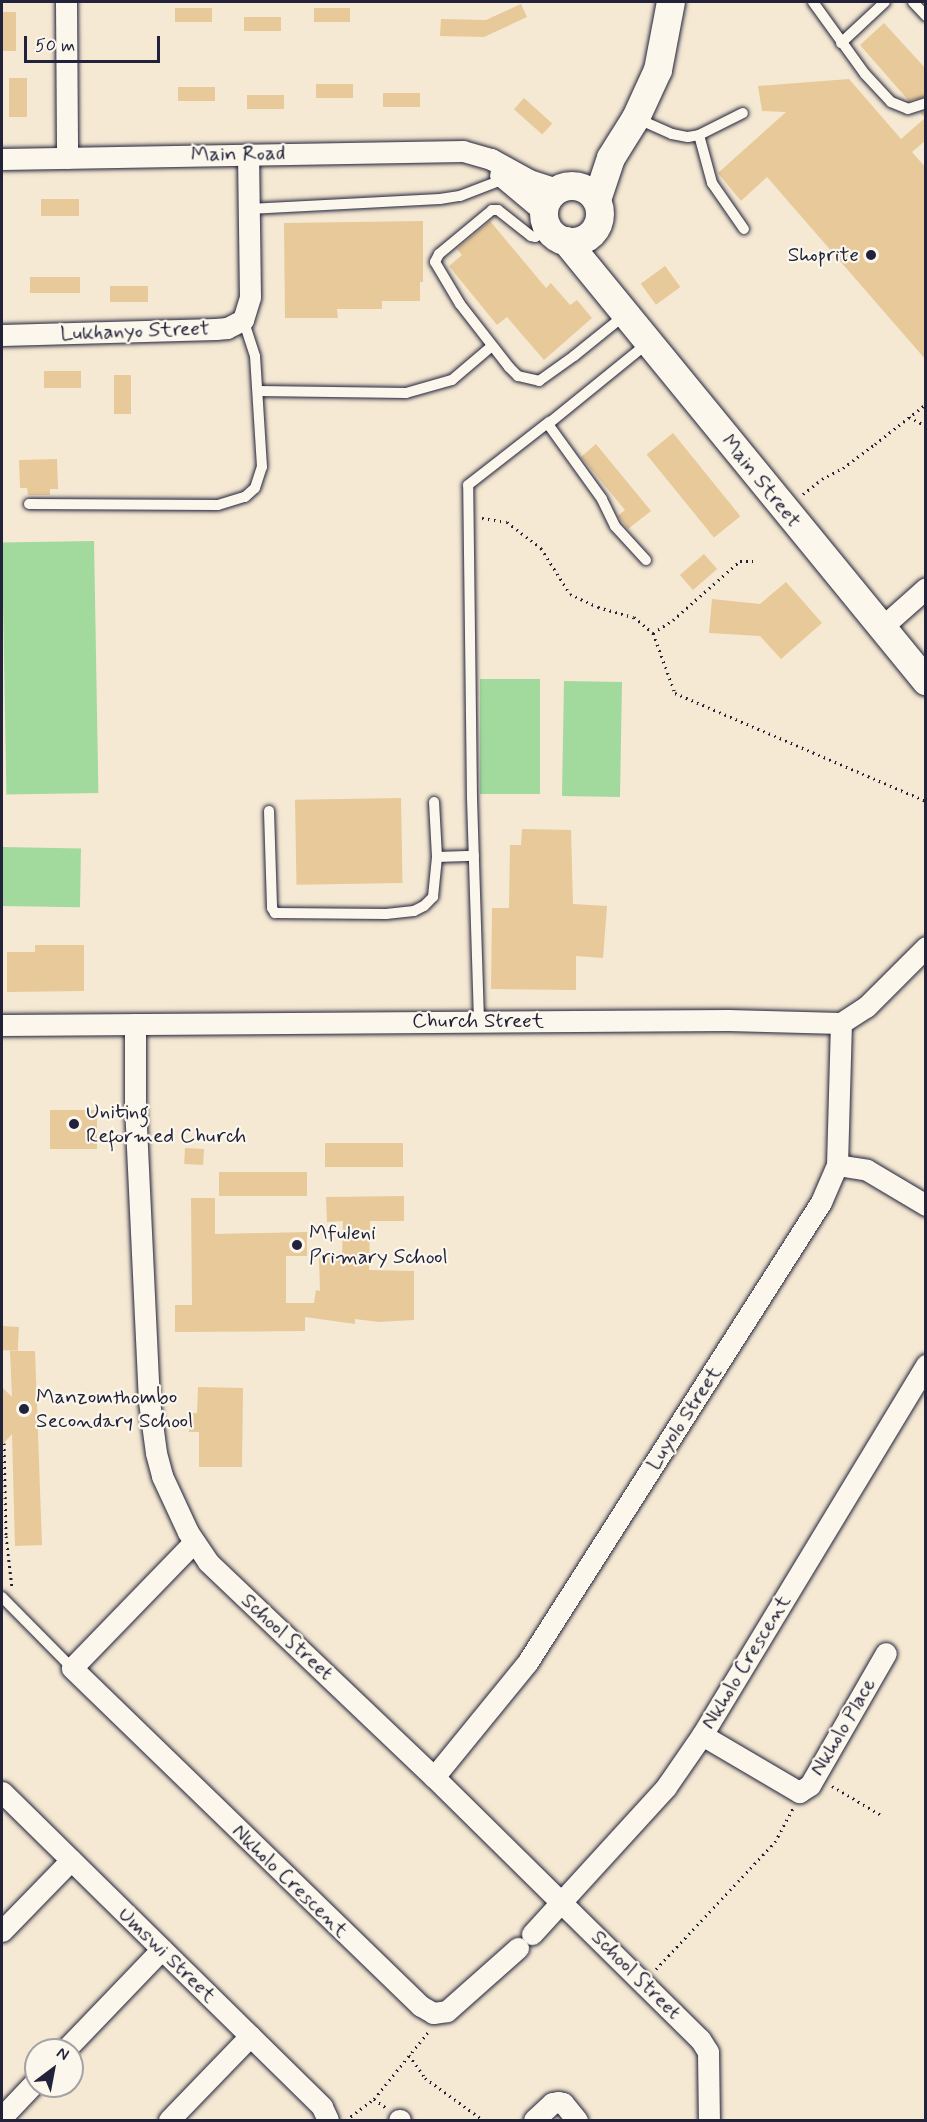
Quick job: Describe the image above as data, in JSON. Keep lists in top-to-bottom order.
{
  "streets": {
    "street": [
      "Main Road",
      "Lukhanyo Street",
      "Main Street",
      "Church Street",
      "Luyolo Street",
      "School Street",
      "Nkholo Crescent",
      "Nkholo Place",
      "Umswi Street"
    ]
  },
  "crossings": [
    ["Main Road", "Main Street"],
    ["Church Street", "Luyolo Street"],
    ["Church Street", "School Street"],
    ["Luyolo Street", "School Street"],
    ["School Street", "Nkholo Crescent"],
    ["Nkholo Crescent", "Nkholo Place"]
  ],
  "places": [
    "Shoprite",
    "Uniting Reformed Church",
    "Mfuleni Primary School",
    "Manzomthombo Secondary School"
  ],
  "scale_bar": "50 m",
  "north": "top right"
}
